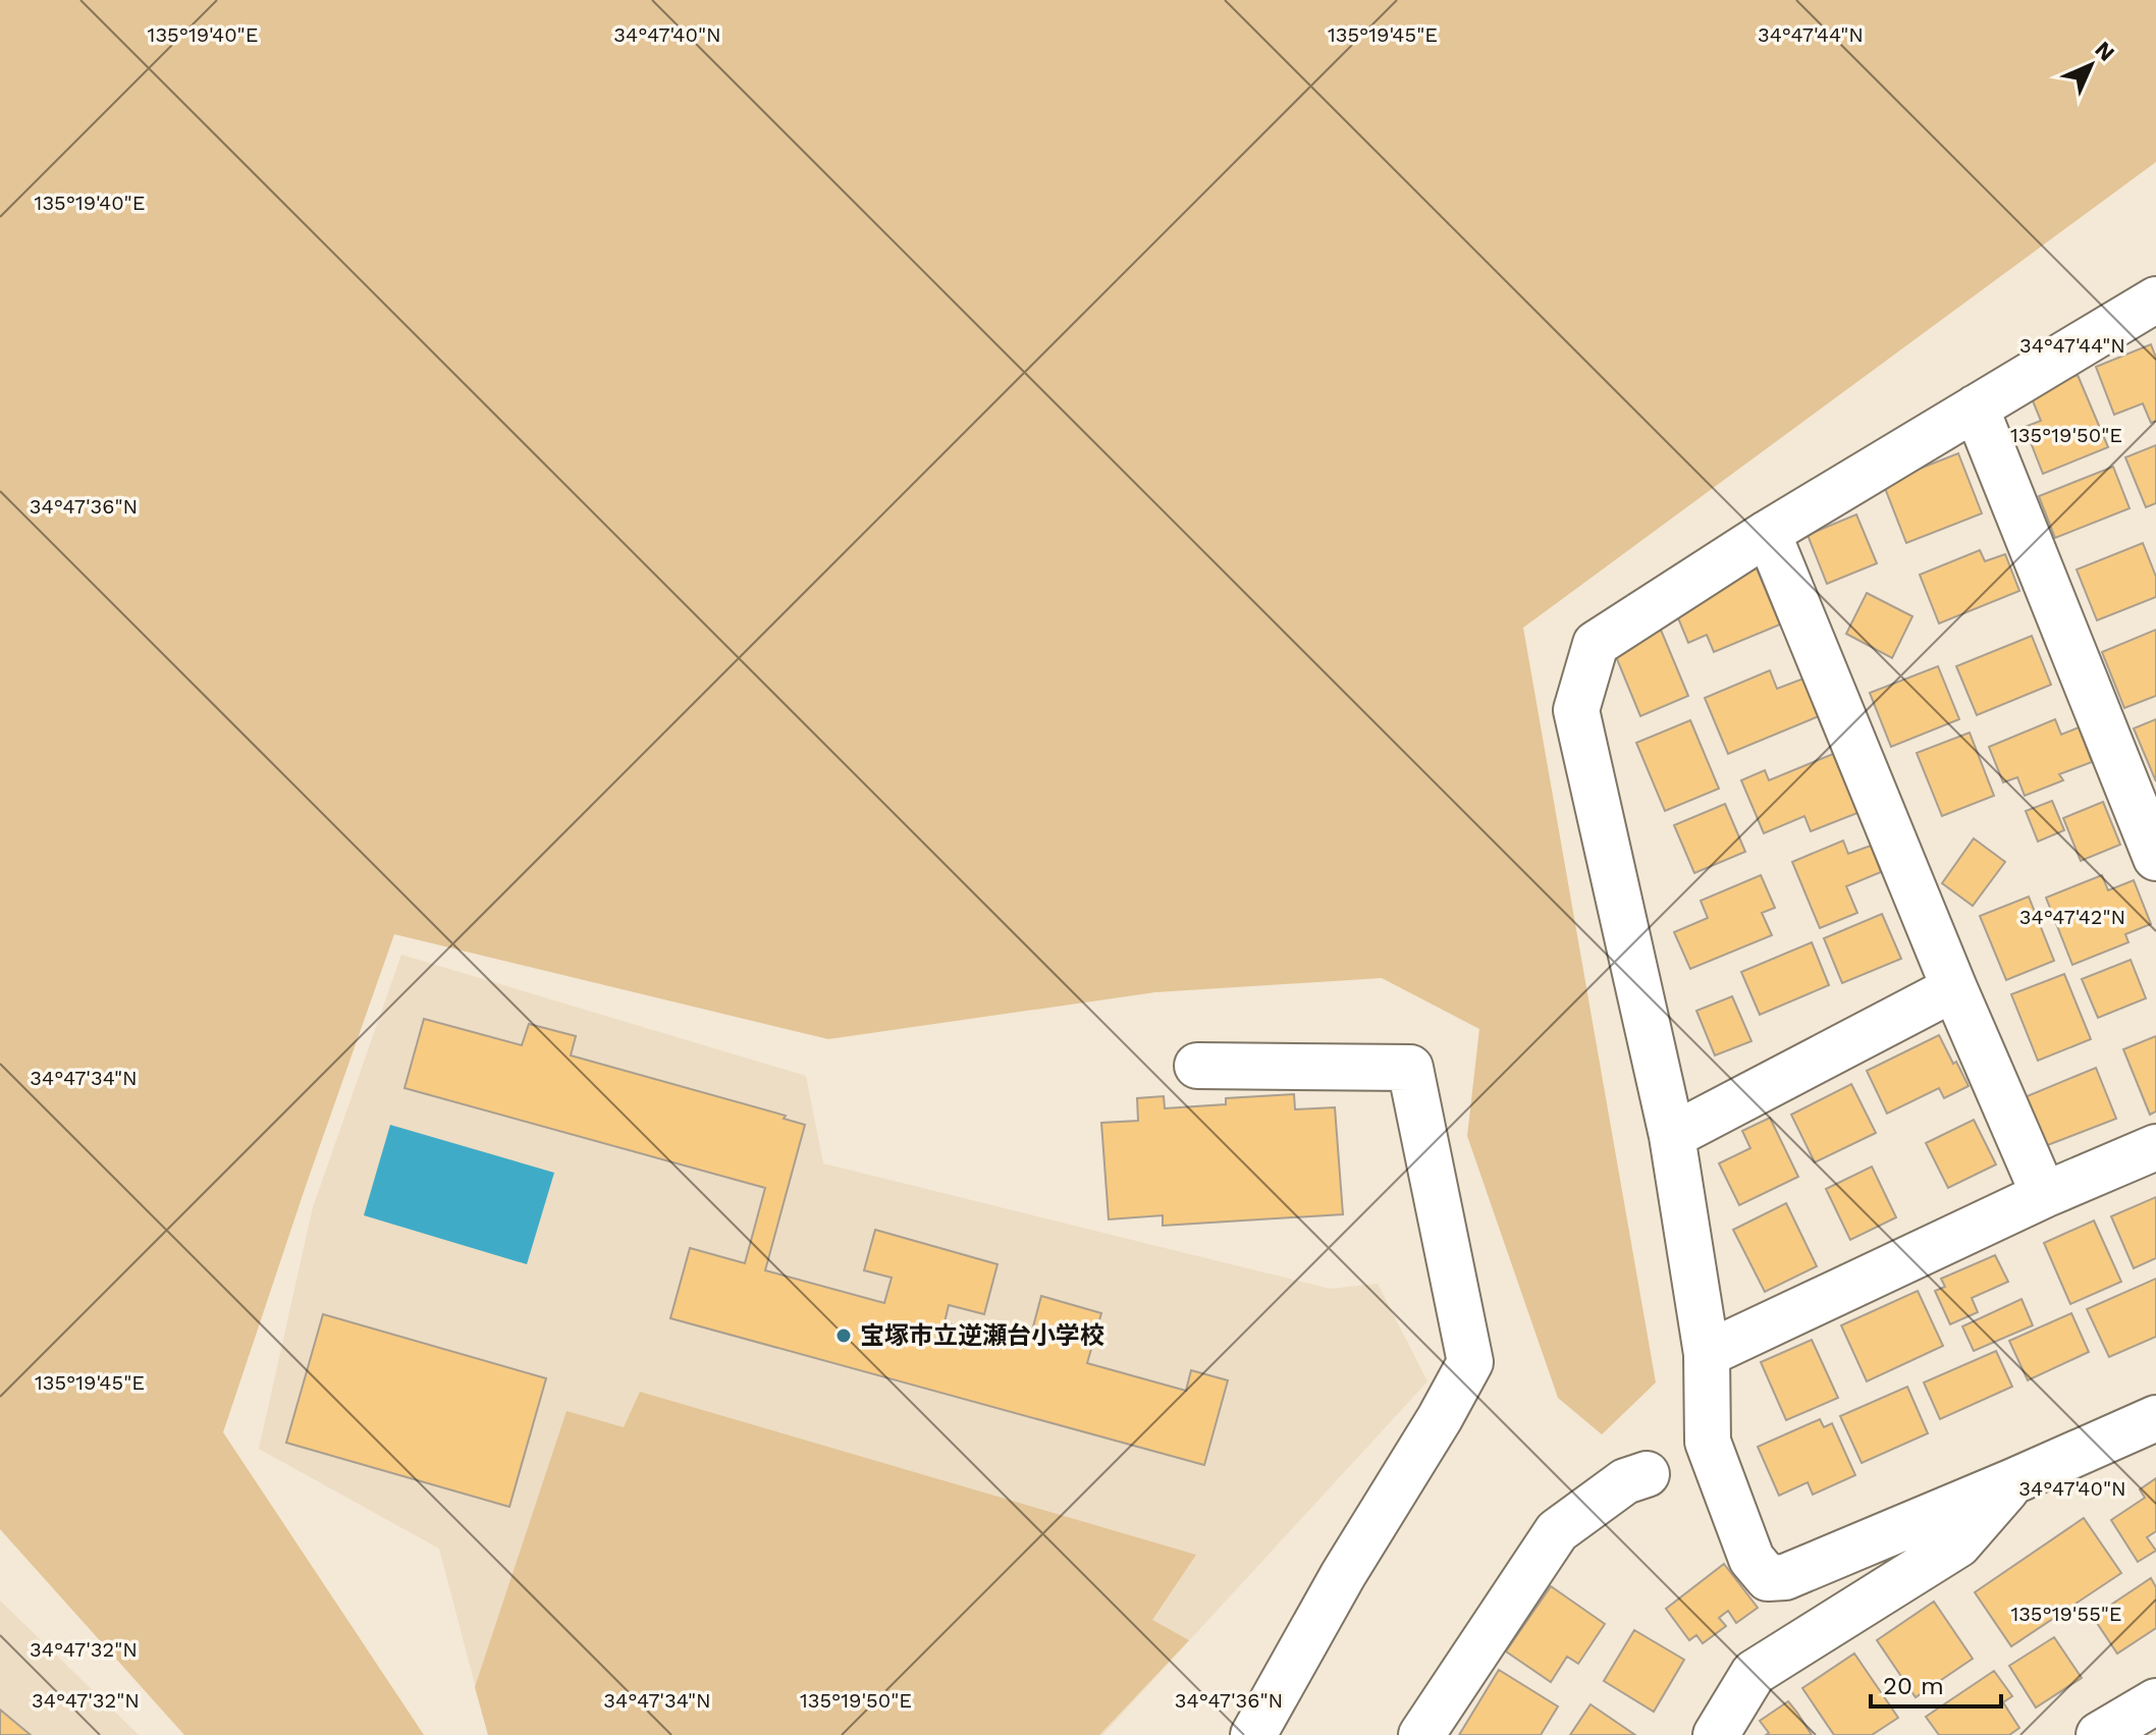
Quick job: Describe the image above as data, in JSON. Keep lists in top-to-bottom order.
{
  "places": ["宝塚市立逆瀬台小学校"],
  "scale_bar": "20 m",
  "north": "top right",
  "coordinates": [
    "135°19'40\"E",
    "34°47'40\"N",
    "135°19'45\"E",
    "34°47'44\"N",
    "135°19'50\"E",
    "34°47'36\"N",
    "34°47'42\"N",
    "34°47'34\"N",
    "135°19'55\"E",
    "34°47'32\"N"
  ]
}
